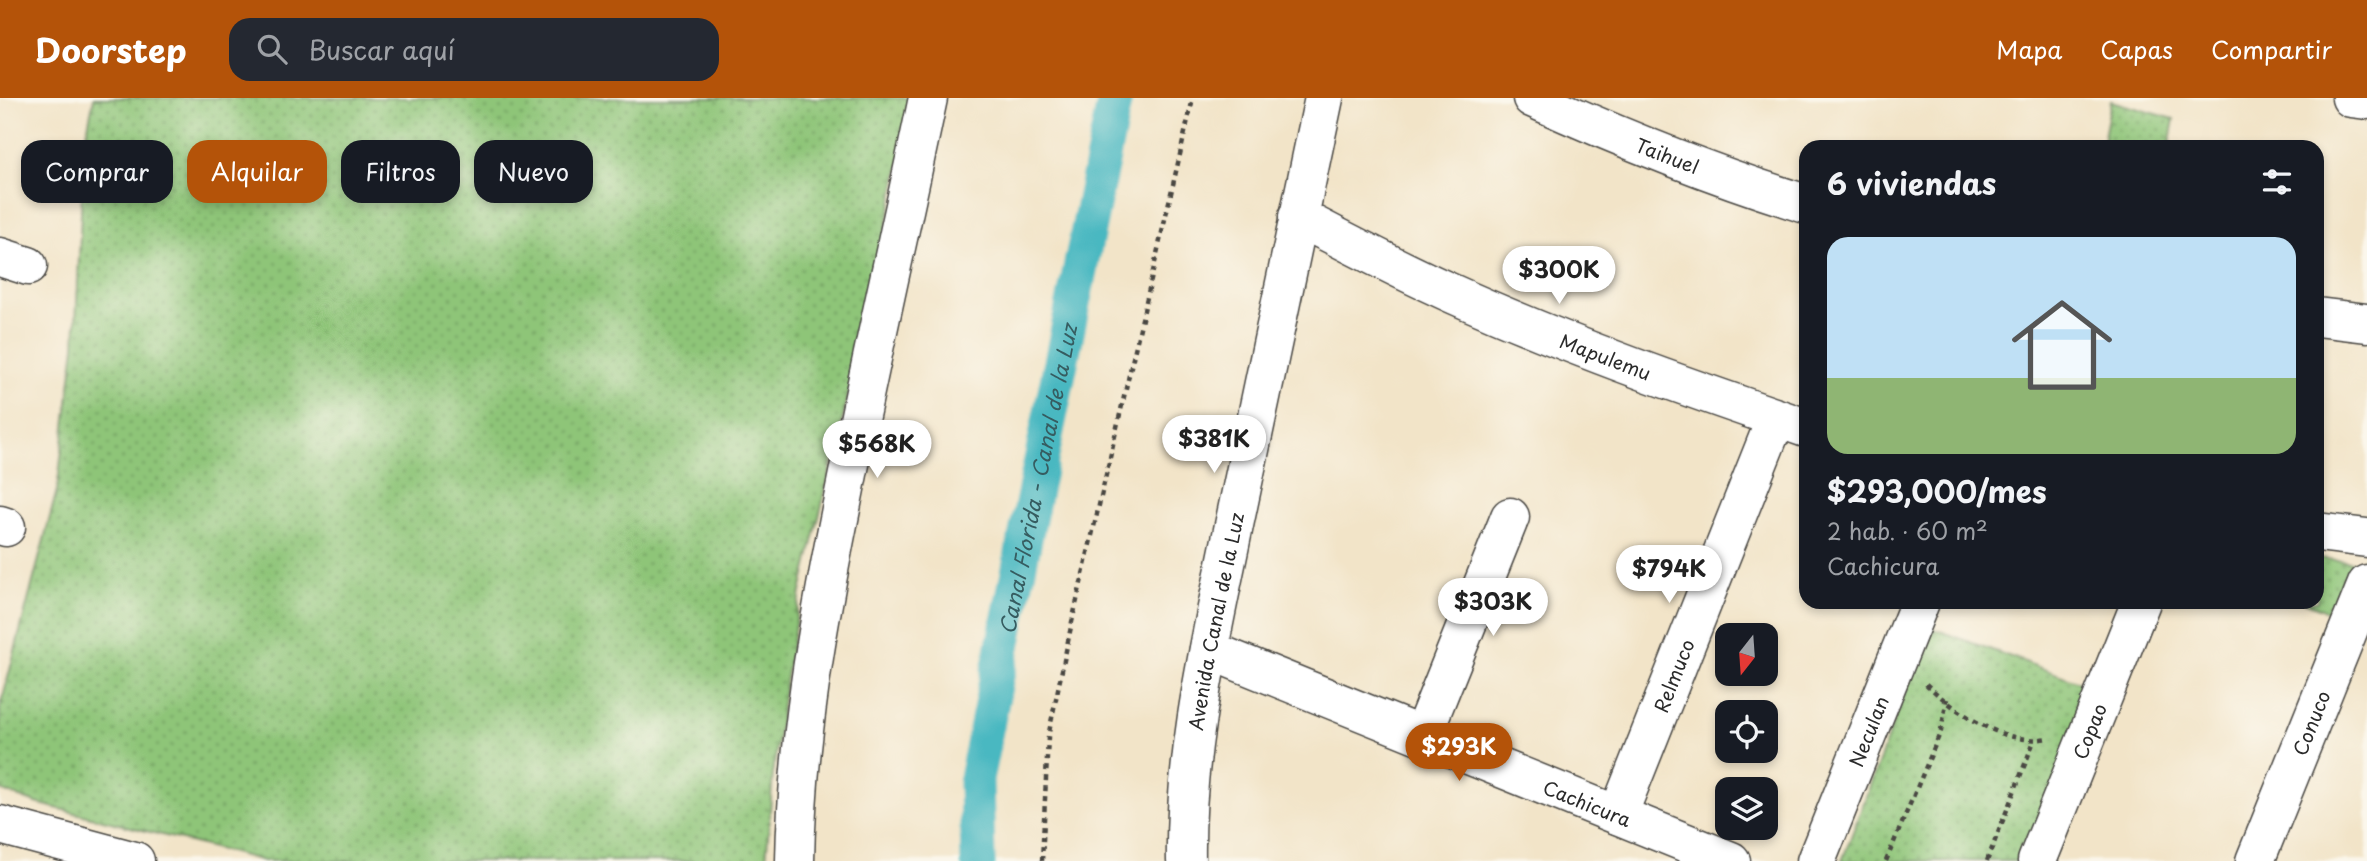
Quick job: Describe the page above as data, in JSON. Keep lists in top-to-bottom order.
{
  "streets": {
    "street": [
      "Taihuel",
      "Mapulemu",
      "Avenida Canal de la Luz",
      "Relmuco",
      "Conuco",
      "Neculan",
      "Copao",
      "Cachicura"
    ]
  },
  "crossings": [
    ["Mapulemu", "Avenida Canal de la Luz"],
    ["Mapulemu", "Relmuco"],
    ["Avenida Canal de la Luz", "Cachicura"],
    ["Relmuco", "Cachicura"]
  ],
  "water": ["Canal Florida - Canal de la Luz"],
  "north": "bottom",
  "page": {
    "header": "Doorstep",
    "search": "Buscar aquí",
    "nav": ["Mapa", "Capas", "Compartir"],
    "chip": [
      "Comprar",
      "Alquilar",
      "Filtros",
      "Nuevo"
    ],
    "heading": "6 viviendas",
    "list": [
      {
        "name": "$293,000/mes",
        "note": "2 hab. · 60 m² · Cachicura"
      }
    ],
    "price": [
      "$300K",
      "$381K",
      "$568K",
      "$794K",
      "$303K",
      "$293K"
    ]
  }
}
